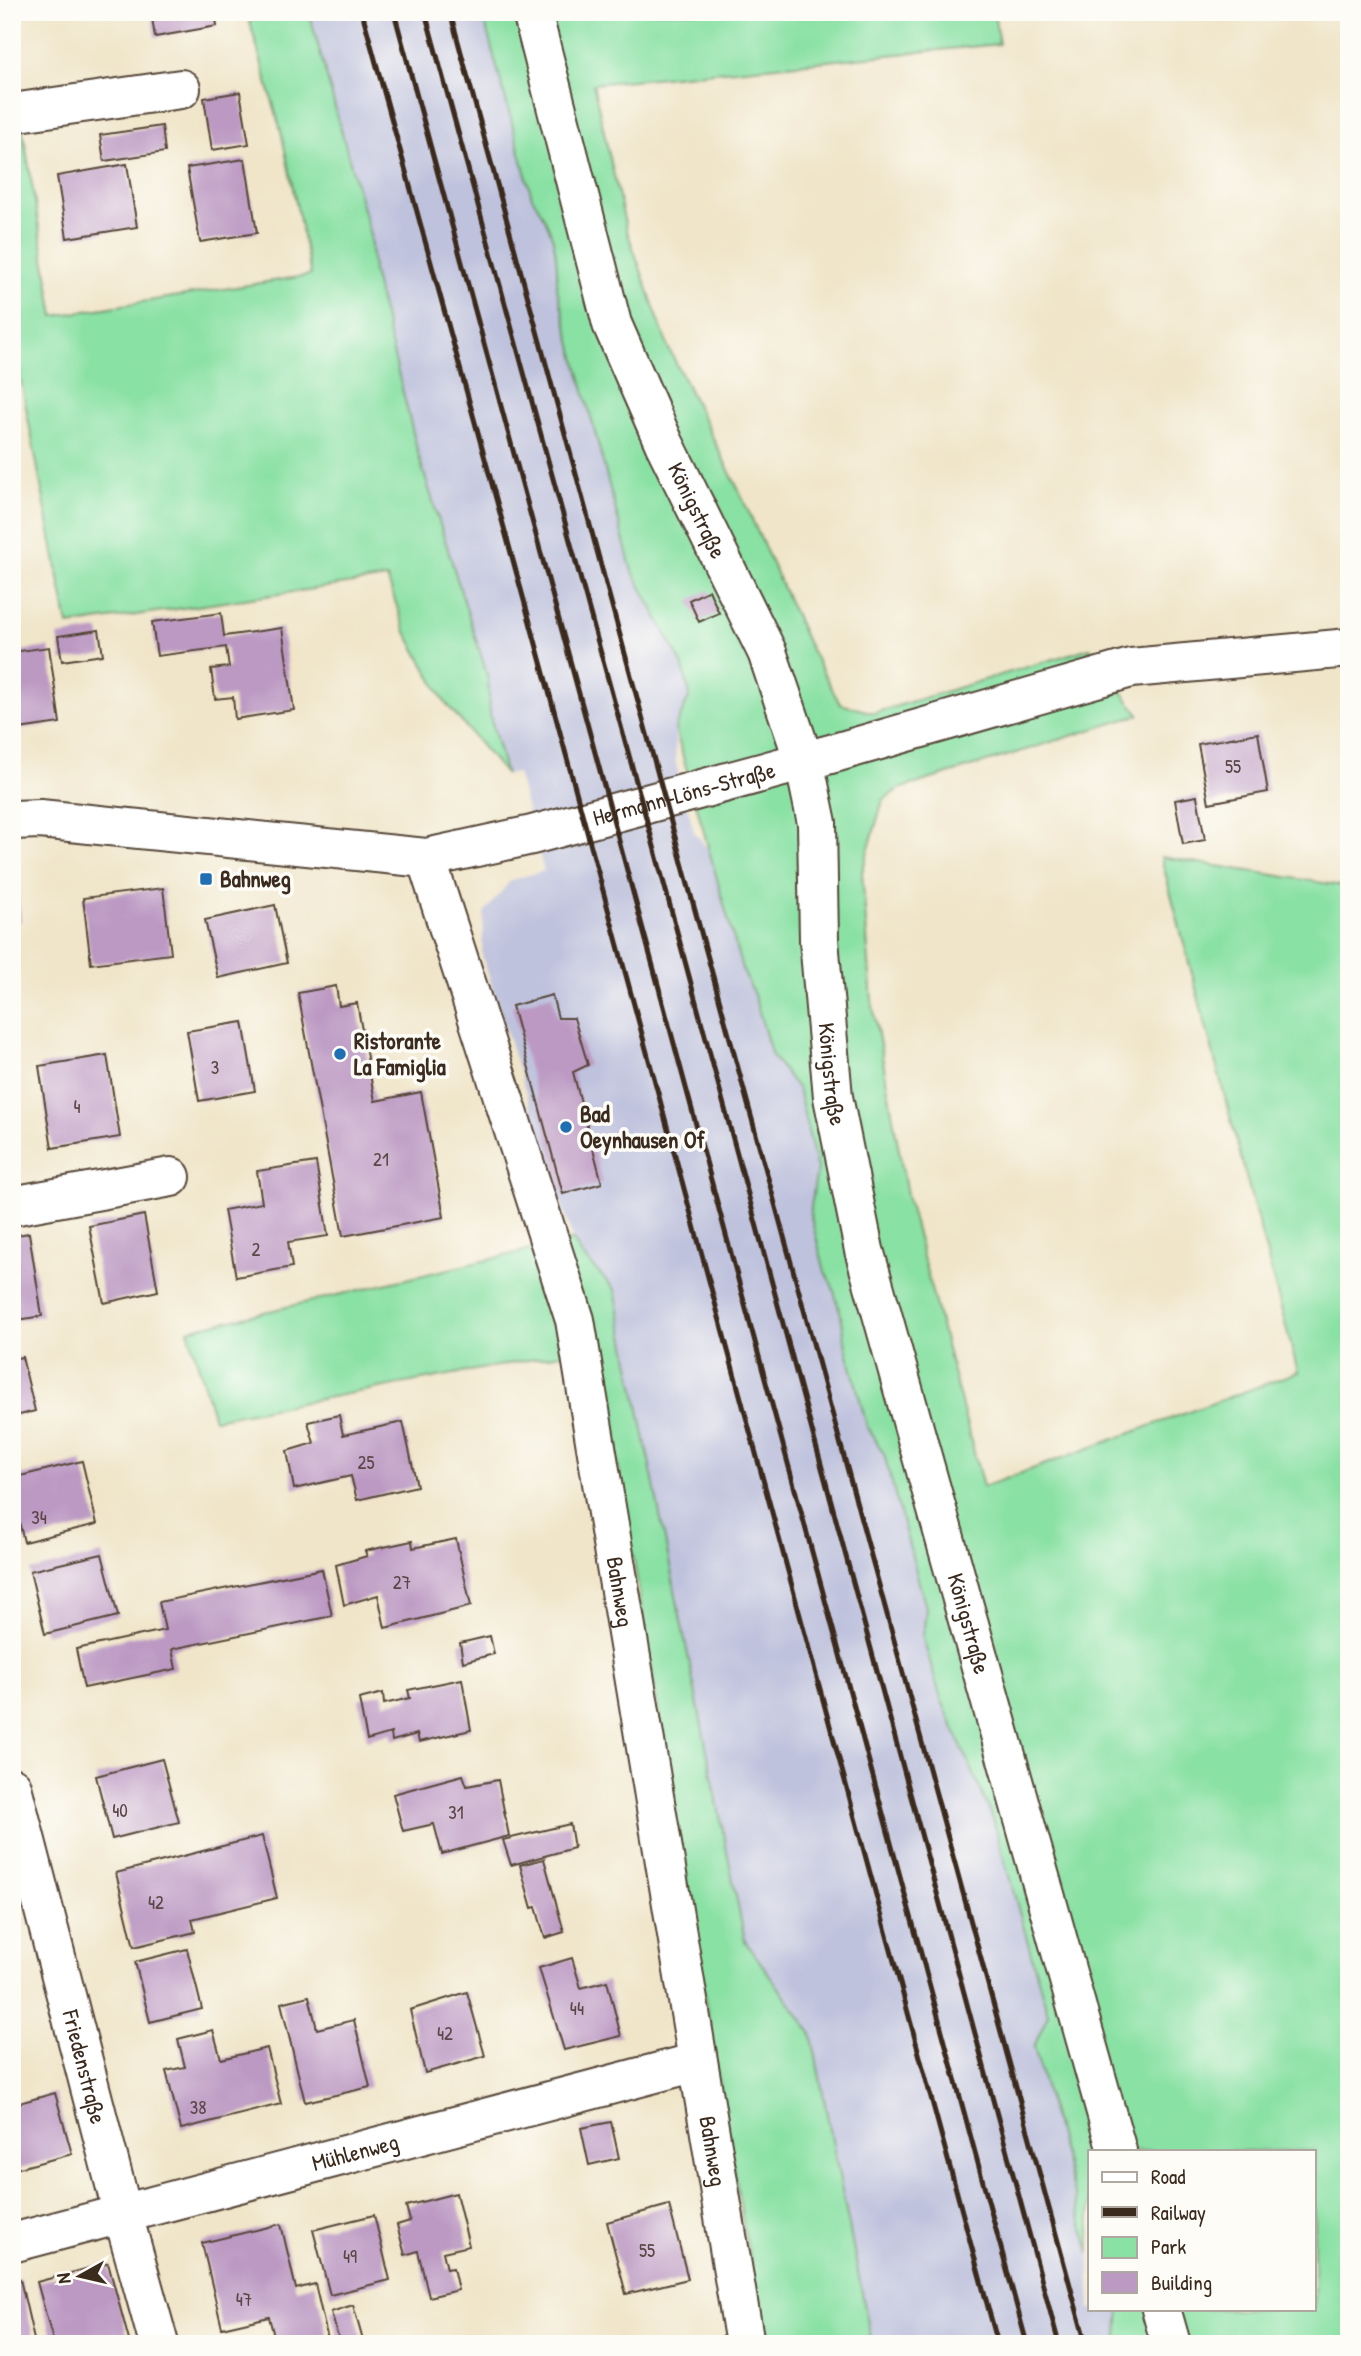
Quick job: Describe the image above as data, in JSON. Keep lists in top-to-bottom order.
{
  "streets": {
    "street": [
      "Königstraße",
      "Hermann-Löns-Straße",
      "Bahnweg",
      "Friedenstraße",
      "Mühlenweg"
    ]
  },
  "crossings": [
    ["Königstraße", "Hermann-Löns-Straße"],
    ["Hermann-Löns-Straße", "Bahnweg"],
    ["Bahnweg", "Mühlenweg"],
    ["Friedenstraße", "Mühlenweg"]
  ],
  "places": {
    "transit": ["Bahnweg"],
    "other": ["Ristorante La Famiglia", "Bad Oeynhausen Of"]
  },
  "house_numbers": [
    "55",
    "3",
    "4",
    "21",
    "2",
    "25",
    "34",
    "27",
    "40",
    "31",
    "42",
    "44",
    "42",
    "38",
    "55",
    "49",
    "47"
  ],
  "legend": [
    "Road",
    "Railway",
    "Park",
    "Building"
  ],
  "north": "left"
}
